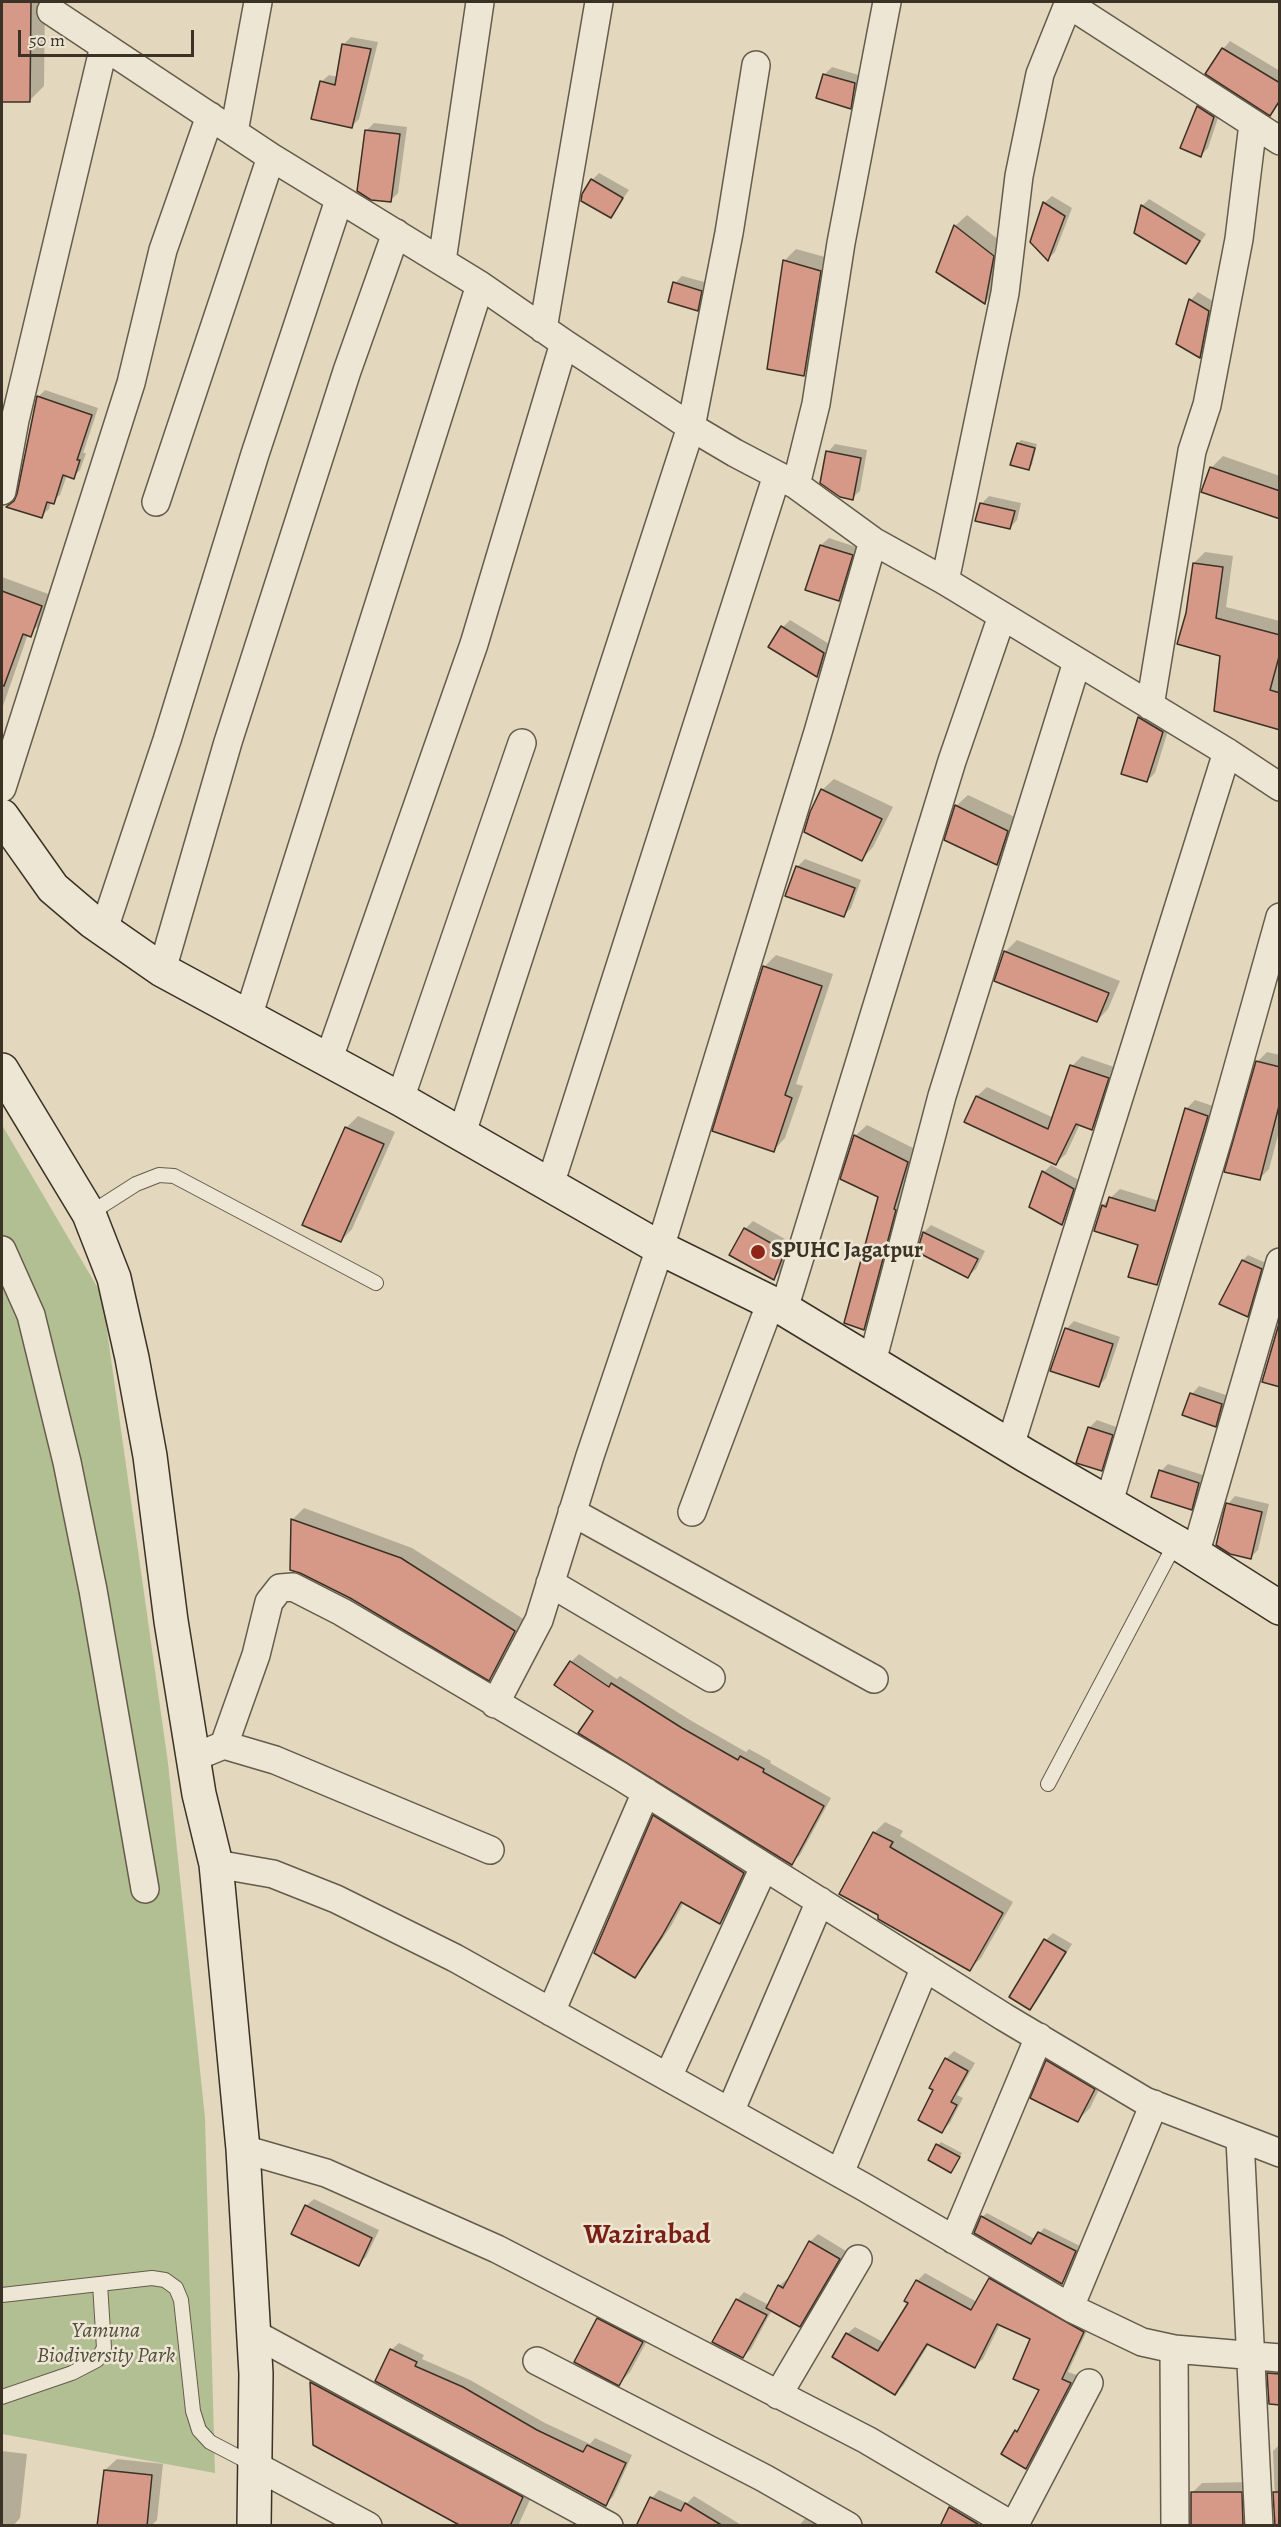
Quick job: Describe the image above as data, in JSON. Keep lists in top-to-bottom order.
{
  "districts": ["Wazirabad"],
  "parks": ["Yamuna Biodiversity Park"],
  "places": ["SPUHC Jagatpur"],
  "scale_bar": "50 m"
}
